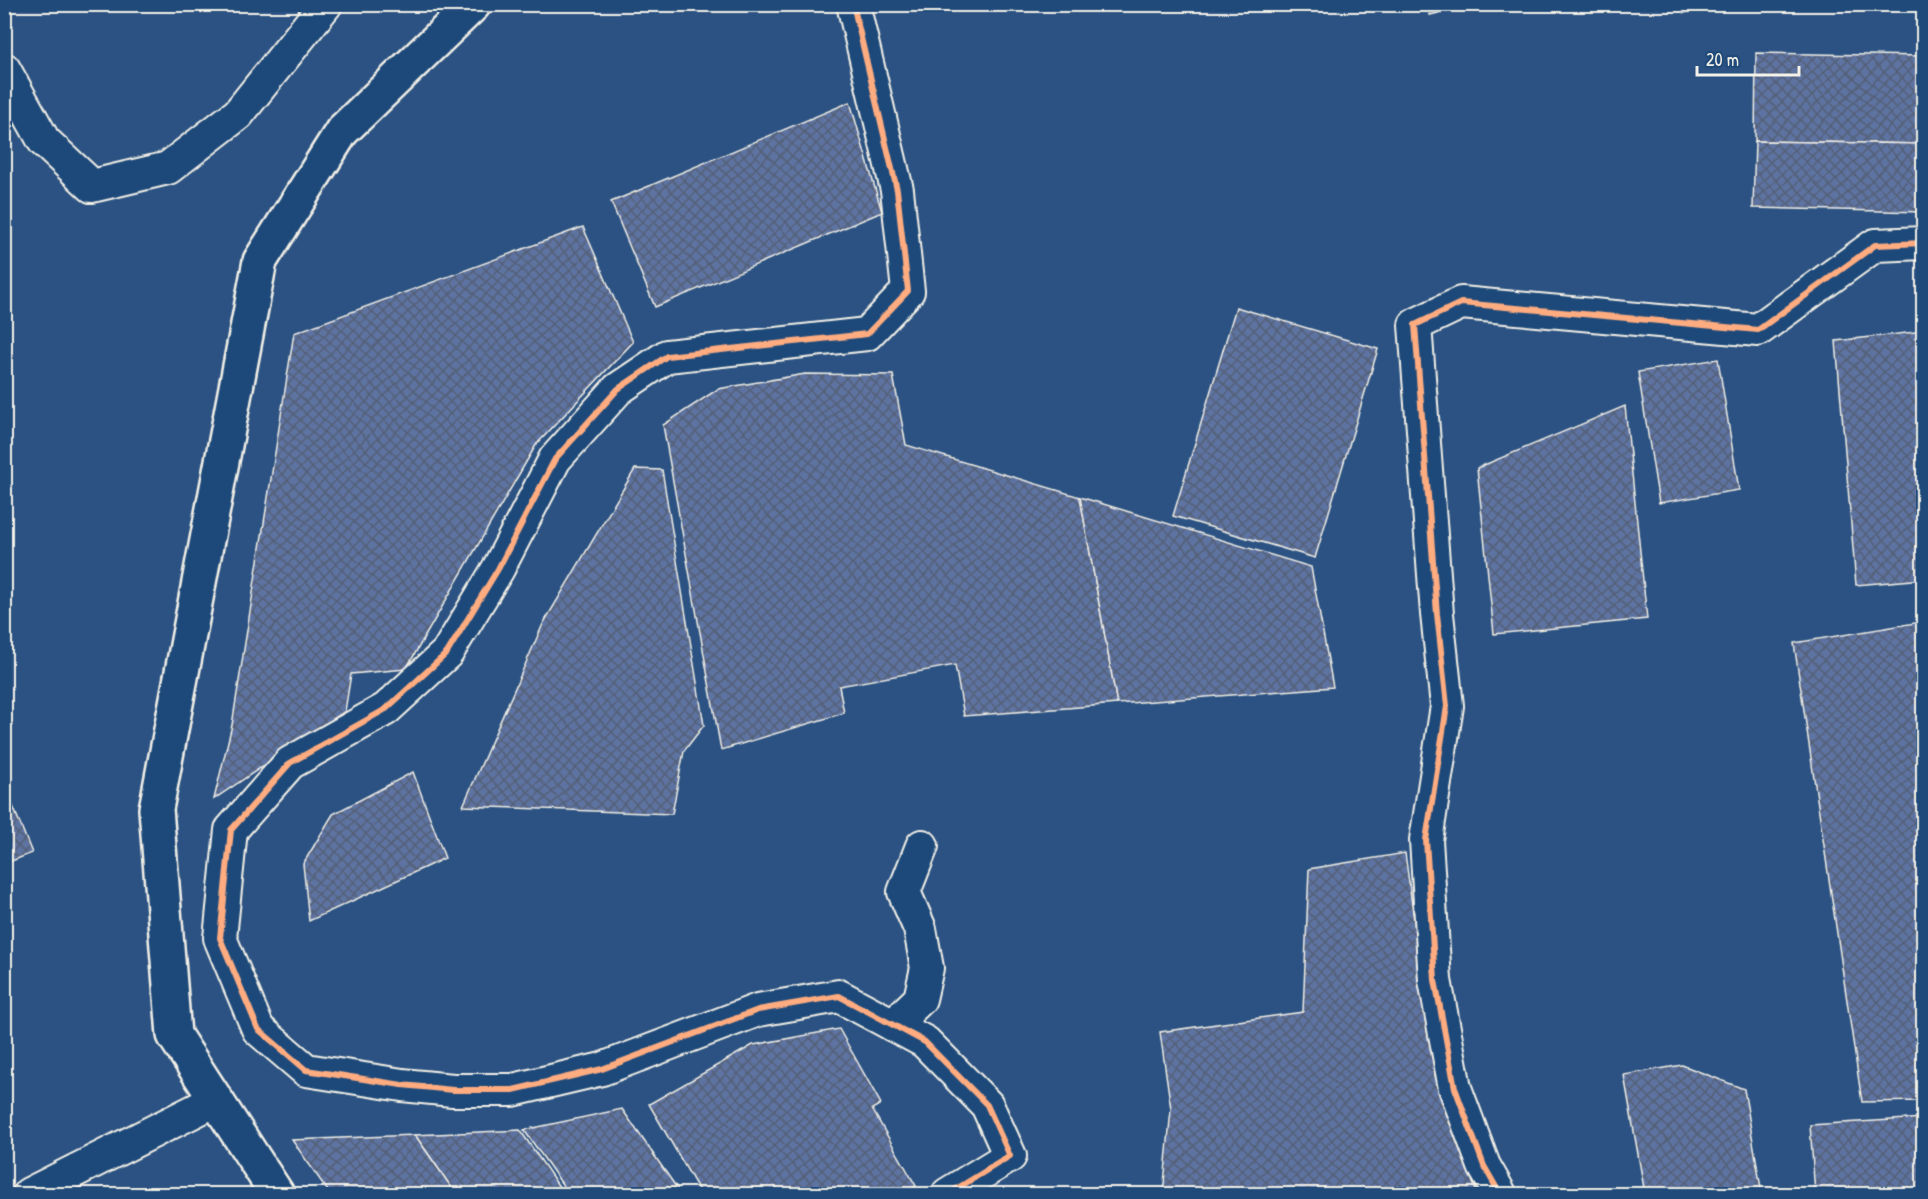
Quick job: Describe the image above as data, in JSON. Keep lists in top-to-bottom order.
{
  "scale_bar": "20 m"
}
